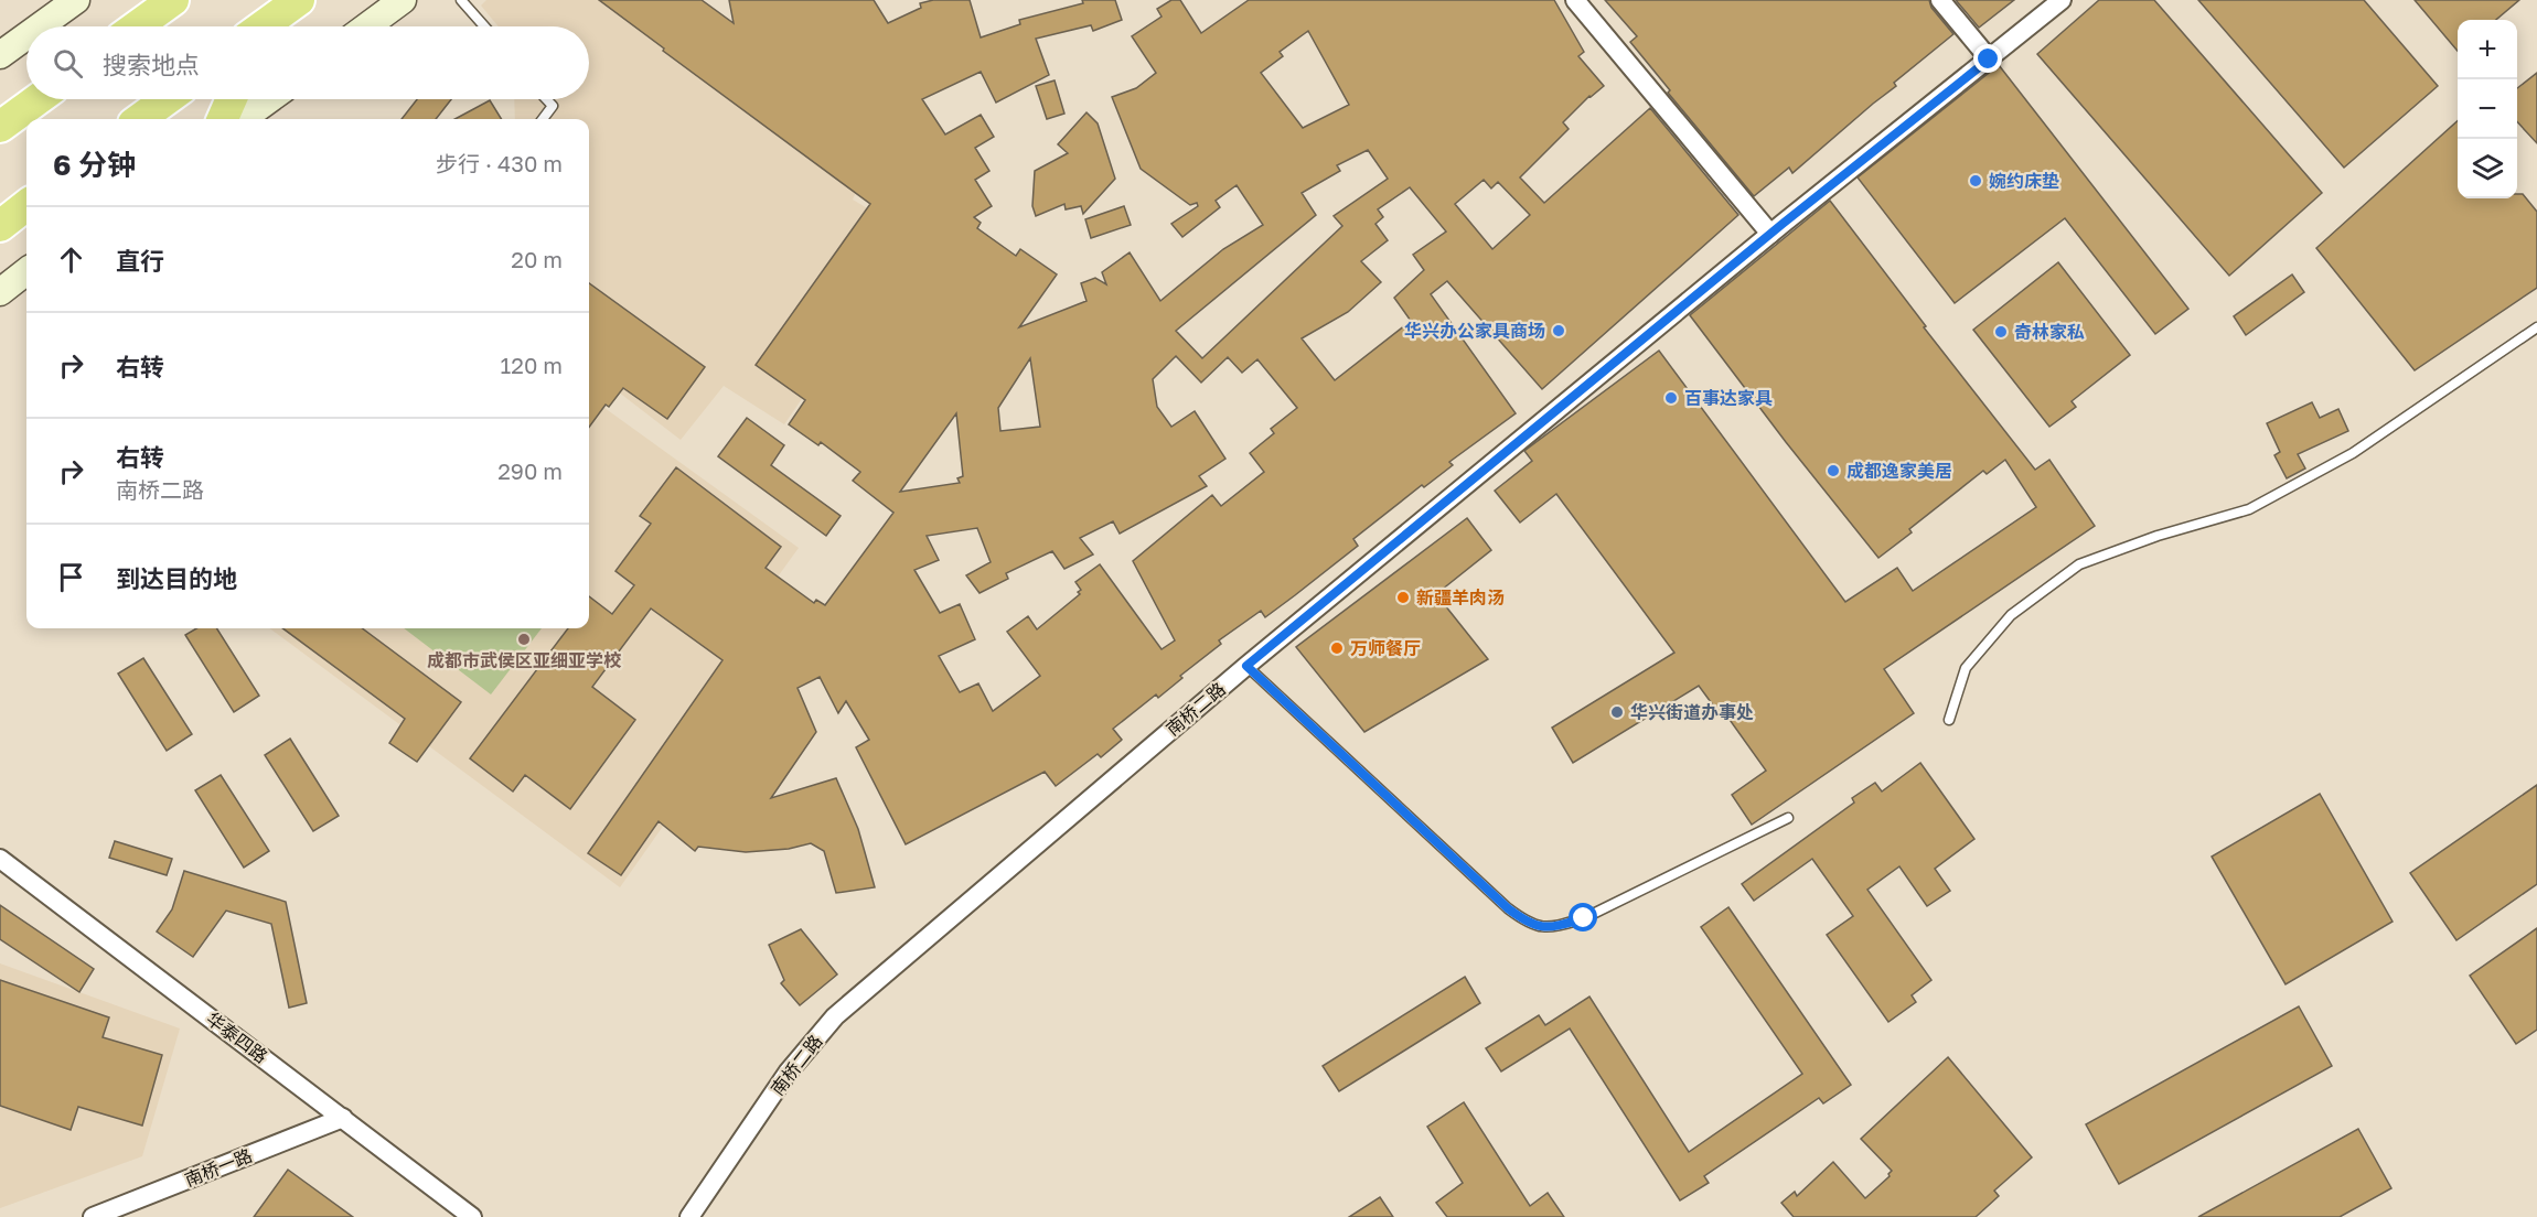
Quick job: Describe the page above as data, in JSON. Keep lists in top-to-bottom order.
{
  "streets": {
    "street": ["南桥二路", "华泰四路", "南桥一路"]
  },
  "crossings": [
    ["华泰四路", "南桥一路"]
  ],
  "places": [
    "婉约床垫",
    "华兴办公家具商场",
    "奇林家私",
    "百事达家具",
    "成都逸家美居",
    "新疆羊肉汤",
    "成都市武侯区亚细亚学校",
    "万师餐厅",
    "华兴街道办事处"
  ],
  "page": {
    "map_buttons": ["+", "−"],
    "search": "搜索地点",
    "heading": ["6 分钟", "步行 · 430 m"],
    "list": [
      ["直行", "20 m"],
      ["右转", "120 m"],
      ["右转", "南桥二路", "290 m"],
      "到达目的地"
    ]
  }
}
